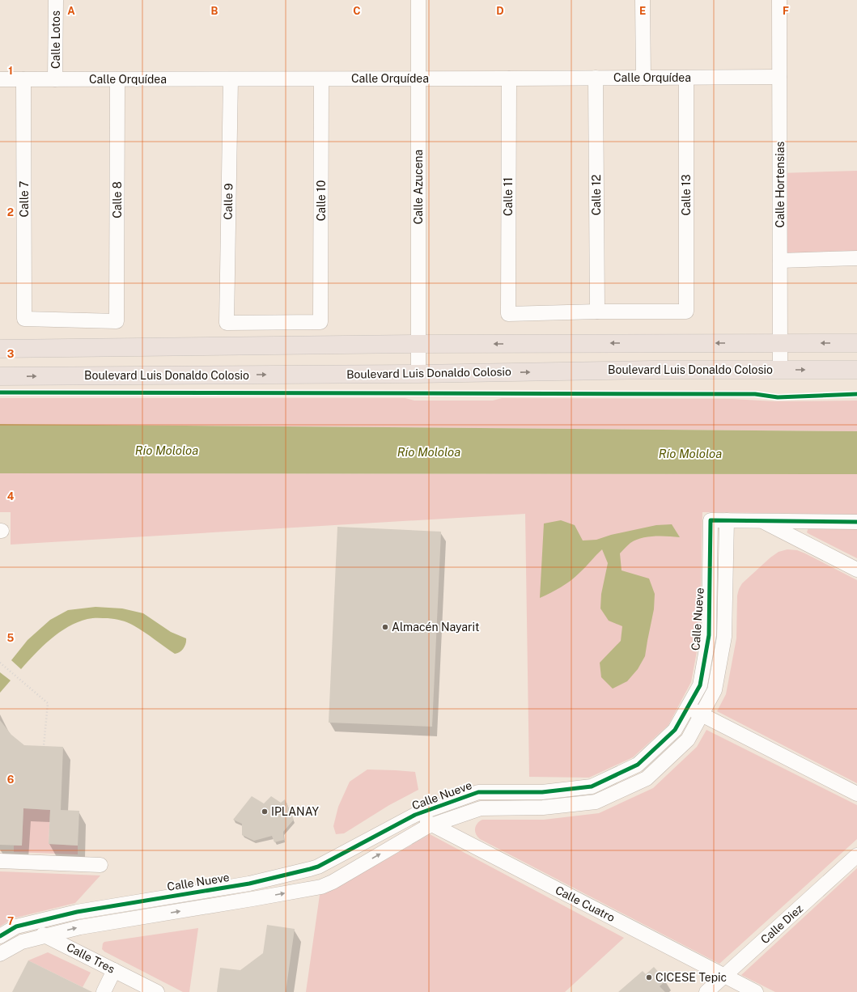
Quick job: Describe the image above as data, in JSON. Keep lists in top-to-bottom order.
{
  "streets": {
    "main road": ["Boulevard Luis Donaldo Colosio"],
    "street": [
      "Calle Lotos",
      "Calle Orquídea",
      "Calle Hortensias",
      "Calle Azucena",
      "Calle 12",
      "Calle 13",
      "Calle 11",
      "Calle 7",
      "Calle 8",
      "Calle 10",
      "Calle 9",
      "Calle Nueve",
      "Calle Cuatro",
      "Calle Diez",
      "Calle Tres"
    ]
  },
  "crossings": [
    ["Calle Lotos", "Calle Orquídea"],
    ["Calle Orquídea", "Calle Hortensias"],
    ["Calle Orquídea", "Calle Azucena"],
    ["Calle Orquídea", "Calle 12"],
    ["Calle Orquídea", "Calle 13"],
    ["Calle Orquídea", "Calle 11"],
    ["Calle Orquídea", "Calle 7"],
    ["Calle Orquídea", "Calle 8"],
    ["Calle Orquídea", "Calle 10"],
    ["Calle Orquídea", "Calle 9"],
    ["Calle Hortensias", "Boulevard Luis Donaldo Colosio"],
    ["Calle Azucena", "Boulevard Luis Donaldo Colosio"],
    ["Calle 12", "Calle 13"],
    ["Calle 12", "Calle 11"],
    ["Calle 13", "Calle 11"],
    ["Calle 7", "Calle 8"],
    ["Calle 10", "Calle 9"],
    ["Calle Nueve", "Calle Cuatro"],
    ["Calle Nueve", "Calle Tres"],
    ["Calle Cuatro", "Calle Diez"]
  ],
  "water": ["Río Mololoa"],
  "places": ["Almacén Nayarit", "IPLANAY", "CICESE Tepic"],
  "grid": {
    "columns": [
      "A",
      "B",
      "C",
      "D",
      "E",
      "F"
    ],
    "rows": [
      "1",
      "2",
      "3",
      "4",
      "5",
      "6",
      "7"
    ]
  }
}
